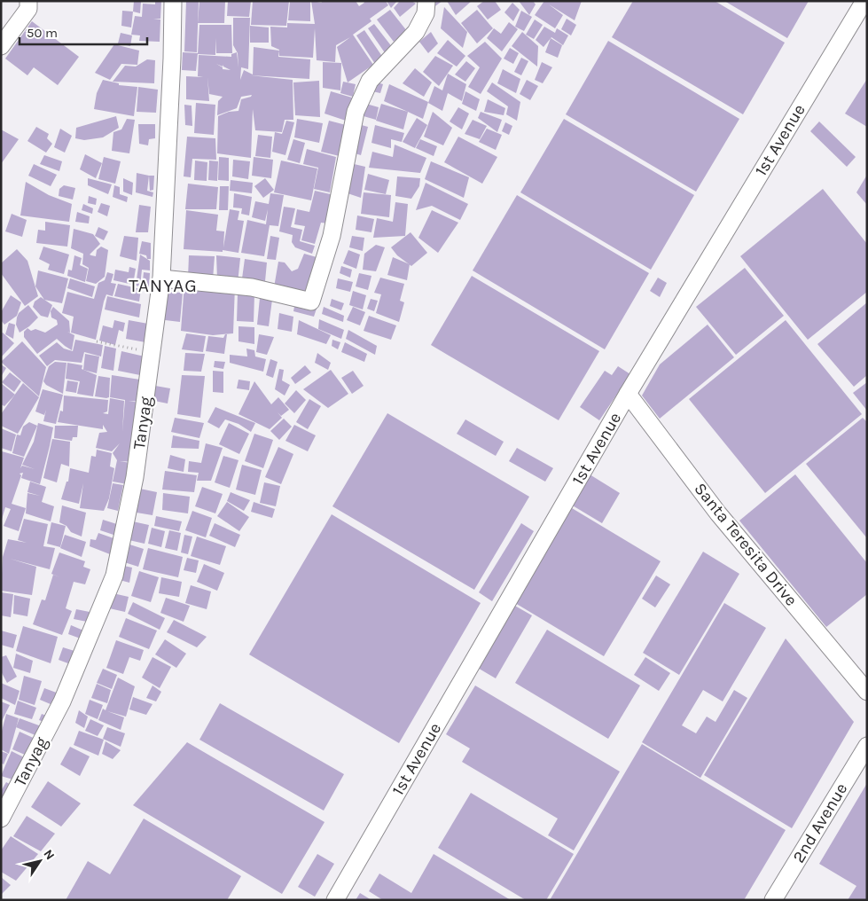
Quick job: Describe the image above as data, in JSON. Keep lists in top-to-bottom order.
{
  "streets": {
    "street": [
      "1st Avenue",
      "Tanyag",
      "Santa Teresita Drive",
      "2nd Avenue"
    ]
  },
  "crossings": [
    ["1st Avenue", "Santa Teresita Drive"]
  ],
  "districts": ["TANYAG"],
  "scale_bar": "50 m",
  "north": "top right"
}
